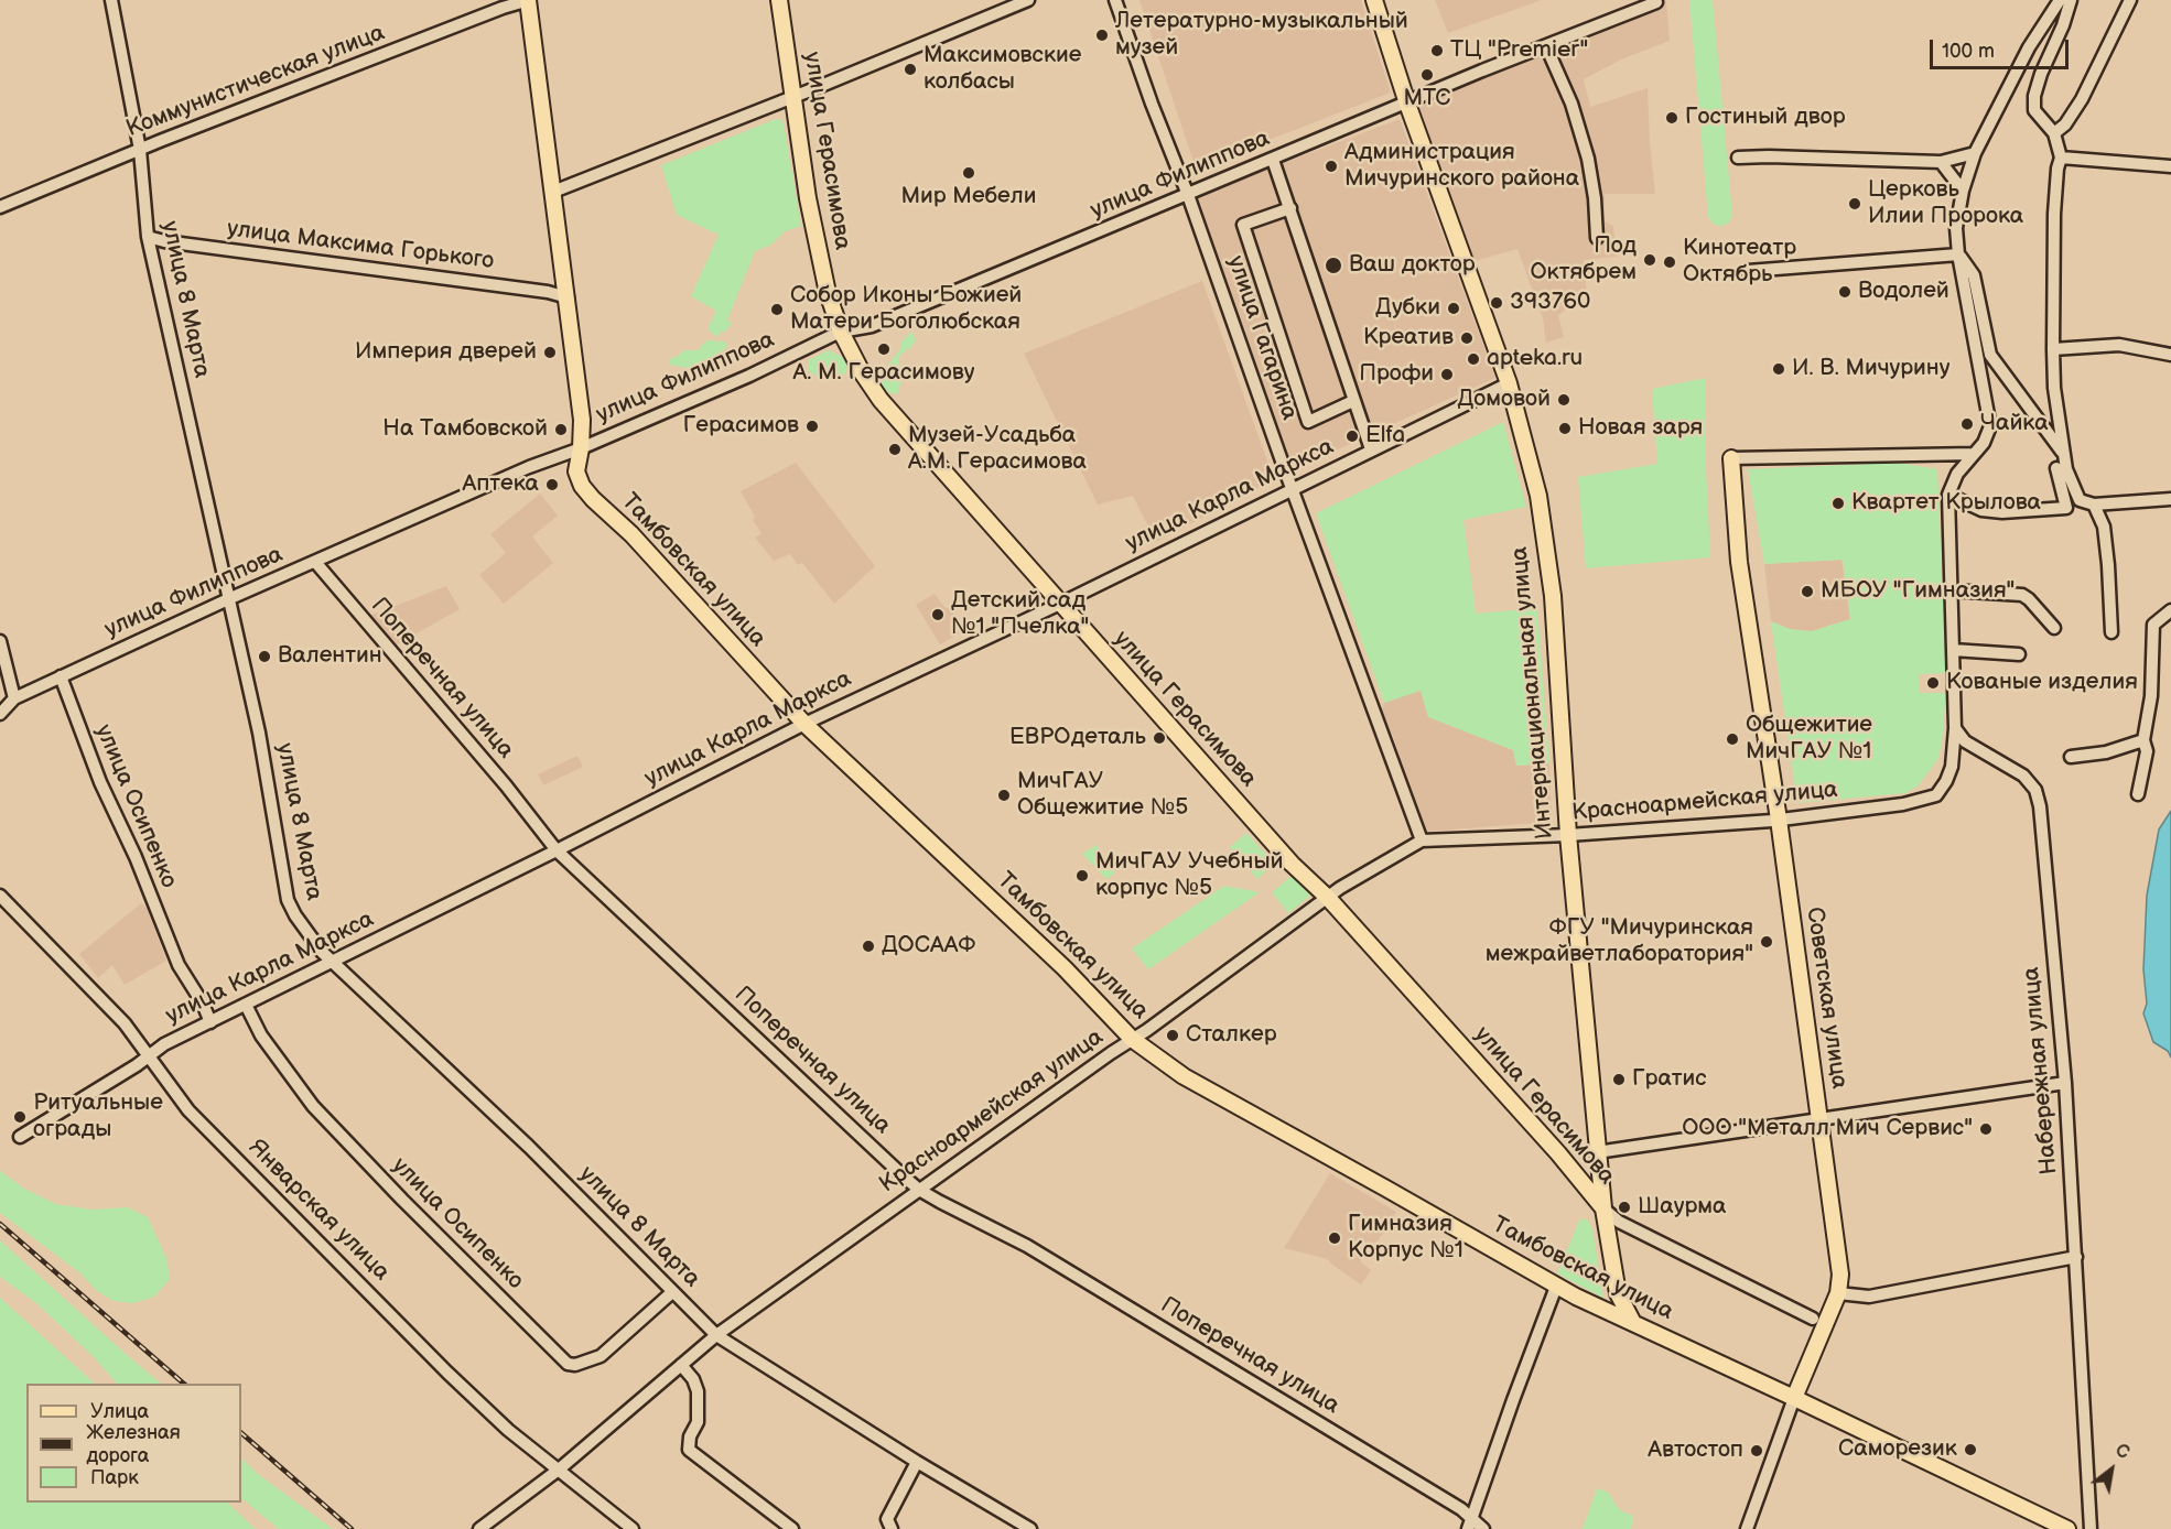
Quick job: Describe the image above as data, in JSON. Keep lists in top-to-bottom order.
{
  "streets": {
    "main road": [
      "улица Герасимова",
      "Тамбовская улица",
      "Интернациональная улица",
      "Советская улица"
    ],
    "street": [
      "Коммунистическая улица",
      "улица Филиппова",
      "улица Максима Горького",
      "улица 8 Марта",
      "улица Гагарина",
      "улица Карла Маркса",
      "Поперечная улица",
      "Красноармейская улица",
      "улица Осипенко",
      "Набережная улица",
      "Январская улица"
    ]
  },
  "crossings": [
    ["Коммунистическая улица", "улица 8 Марта"],
    ["Коммунистическая улица", "Тамбовская улица"],
    ["улица Герасимова", "улица Филиппова"],
    ["улица Герасимова", "улица Карла Маркса"],
    ["улица Герасимова", "Тамбовская улица"],
    ["улица Герасимова", "Интернациональная улица"],
    ["улица Герасимова", "Красноармейская улица"],
    ["улица Филиппова", "улица 8 Марта"],
    ["улица Филиппова", "улица Гагарина"],
    ["улица Филиппова", "Тамбовская улица"],
    ["улица Филиппова", "Поперечная улица"],
    ["улица Филиппова", "Интернациональная улица"],
    ["улица Филиппова", "улица Осипенко"],
    ["улица Максима Горького", "улица 8 Марта"],
    ["улица Максима Горького", "Тамбовская улица"],
    ["улица 8 Марта", "улица Карла Маркса"],
    ["улица 8 Марта", "Красноармейская улица"],
    ["улица 8 Марта", "улица Осипенко"],
    ["улица Гагарина", "улица Карла Маркса"],
    ["улица Гагарина", "Красноармейская улица"],
    ["улица Карла Маркса", "Тамбовская улица"],
    ["улица Карла Маркса", "Поперечная улица"],
    ["улица Карла Маркса", "Интернациональная улица"],
    ["улица Карла Маркса", "улица Осипенко"],
    ["улица Карла Маркса", "Январская улица"],
    ["Тамбовская улица", "Красноармейская улица"],
    ["Тамбовская улица", "Советская улица"],
    ["Поперечная улица", "Красноармейская улица"],
    ["Интернациональная улица", "Красноармейская улица"],
    ["Красноармейская улица", "Советская улица"],
    ["Красноармейская улица", "Набережная улица"],
    ["Красноармейская улица", "Январская улица"]
  ],
  "places": [
    "Летературно-музыкальный музей",
    "ТЦ \"Premier\"",
    "Максимовские колбасы",
    "МТС",
    "Гостиный двор",
    "Администрация Мичуринского района",
    "Мир Мебели",
    "Церковь Илии Пророка",
    "Под Октябрем",
    "Кинотеатр Октябрь",
    "Ваш доктор",
    "Водолей",
    "393760",
    "Дубки",
    "Собор Иконы Божией Матери Боголюбская",
    "Креатив",
    "А. М. Герасимову",
    "Империя дверей",
    "apteka.ru",
    "И. В. Мичурину",
    "Профи",
    "Домовой",
    "Чайка",
    "Герасимов",
    "Новая заря",
    "На Тамбовской",
    "Elfa",
    "Музей-Усадьба А.М. Герасимова",
    "Аптека",
    "Квартет Крылова",
    "МБОУ \"Гимназия\"",
    "Детский сад №1 \"Пчелка\"",
    "Валентин",
    "Кованые изделия",
    "ЕВРОдеталь",
    "Общежитие МичГАУ №1",
    "МичГАУ Общежитие №5",
    "МичГАУ Учебный корпус №5",
    "ФГУ \"Мичуринская межрайветлаборатория\"",
    "ДОСААФ",
    "Сталкер",
    "Гратис",
    "Ритуальные ограды",
    "ООО \"Металл Мич Сервис\"",
    "Шаурма",
    "Гимназия Корпус №1",
    "Саморезик",
    "Автостоп"
  ],
  "legend": ["Улица", "Железная дорога", "Парк"],
  "scale_bar": "100 m",
  "north": "top right"
}
